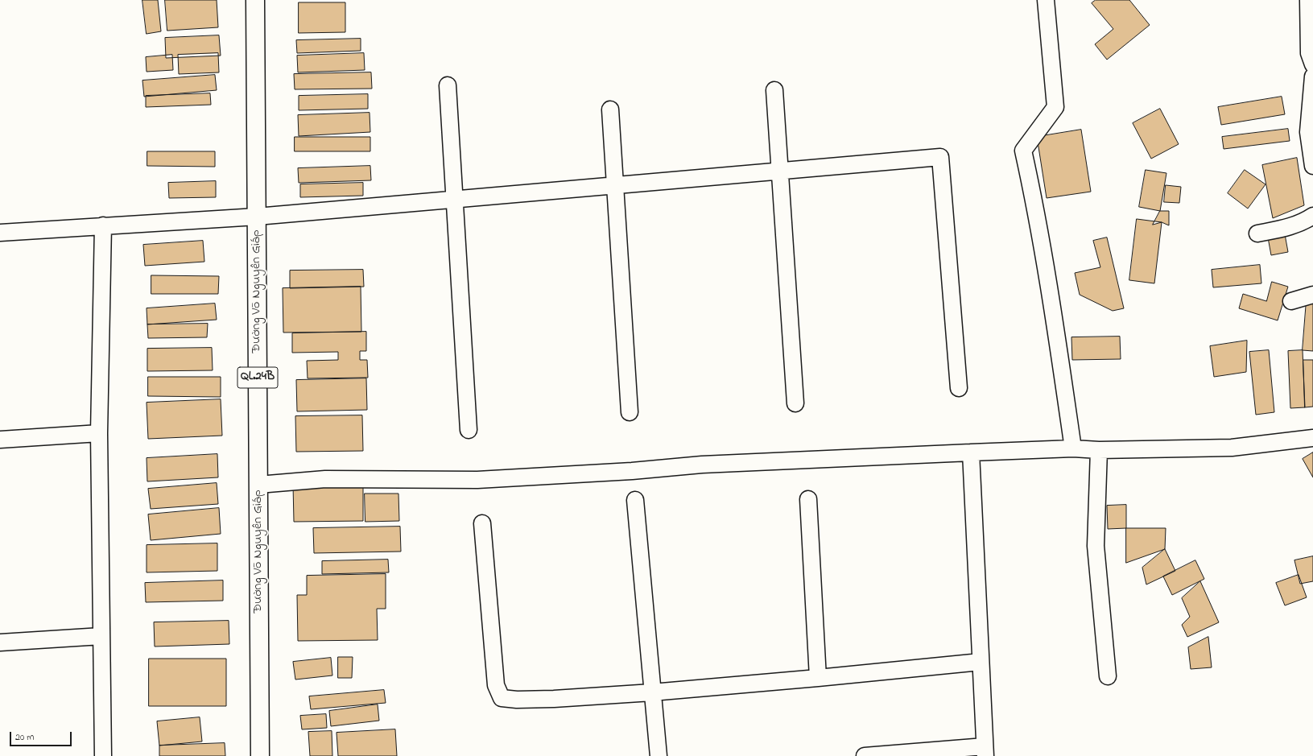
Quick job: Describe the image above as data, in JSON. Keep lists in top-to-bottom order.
{
  "streets": {
    "main road": ["Đường Võ Nguyên Giáp", "QL.24B"]
  },
  "scale_bar": "20 m"
}
